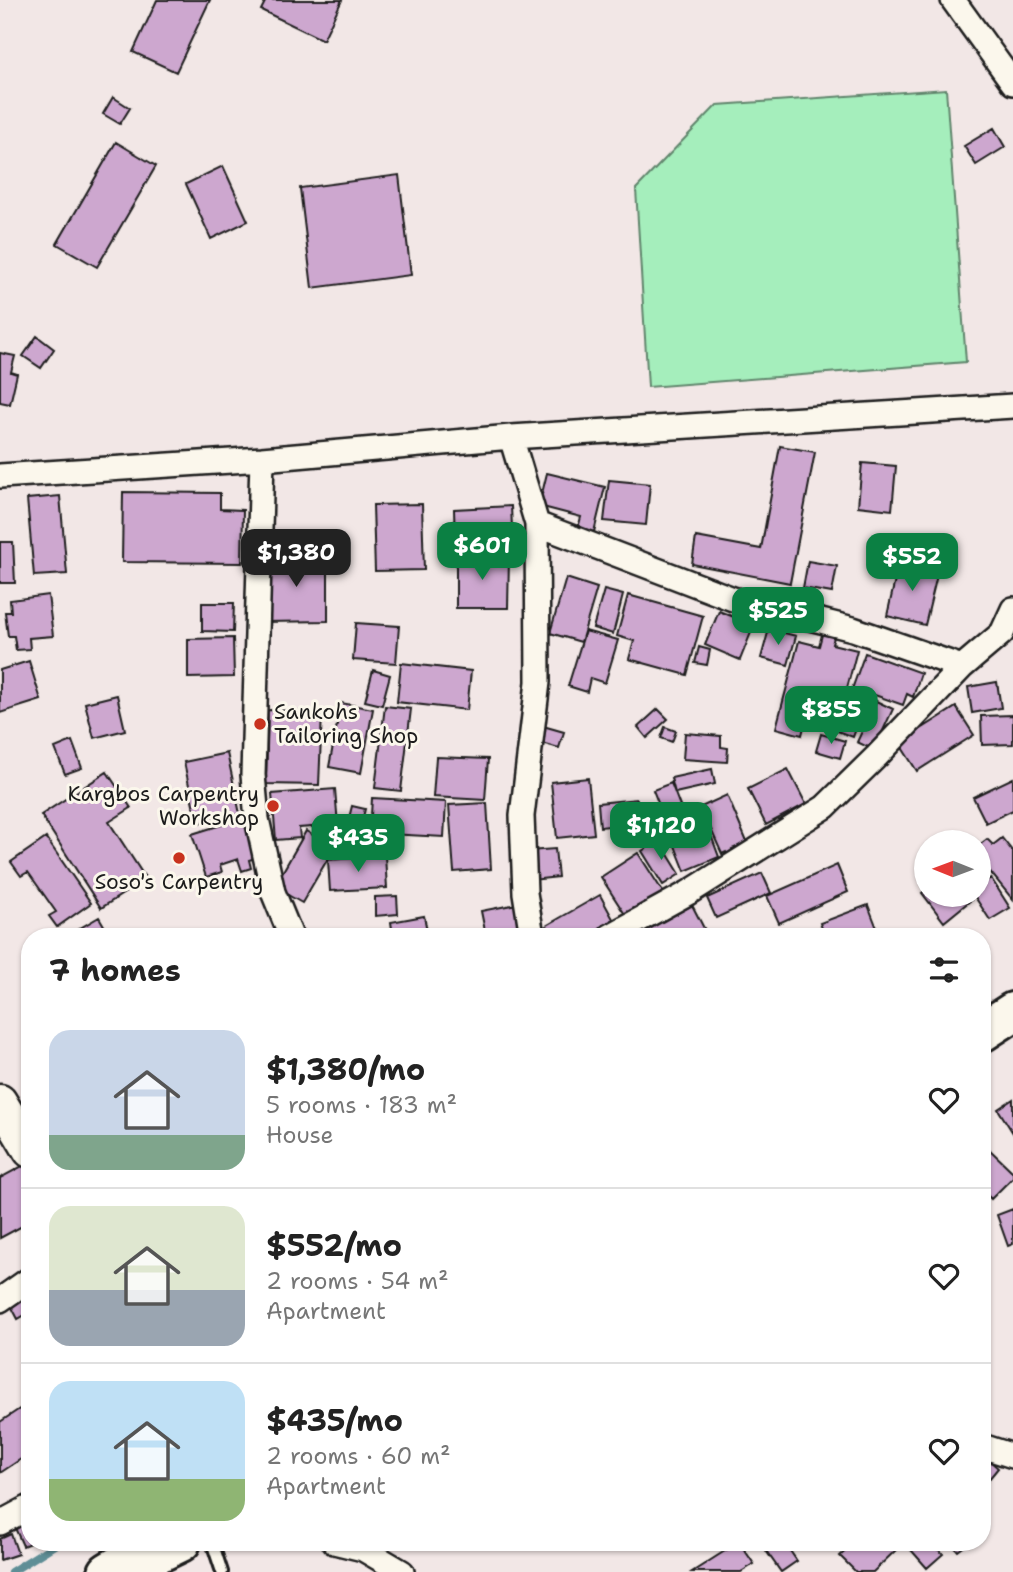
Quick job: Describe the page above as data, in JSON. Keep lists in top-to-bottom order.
{
  "places": ["Sankohs Tailoring Shop", "Kargbos Carpentry Workshop", "Soso's Carpentry"],
  "north": "left",
  "page": {
    "price": [
      "$601",
      "$1,380",
      "$552",
      "$525",
      "$855",
      "$1,120",
      "$435"
    ],
    "heading": "7 homes",
    "list": [
      {
        "name": "$1,380/mo",
        "note": "5 rooms · 183 m² · House"
      },
      {
        "name": "$552/mo",
        "note": "2 rooms · 54 m² · Apartment"
      },
      {
        "name": "$435/mo",
        "note": "2 rooms · 60 m² · Apartment"
      }
    ]
  }
}
